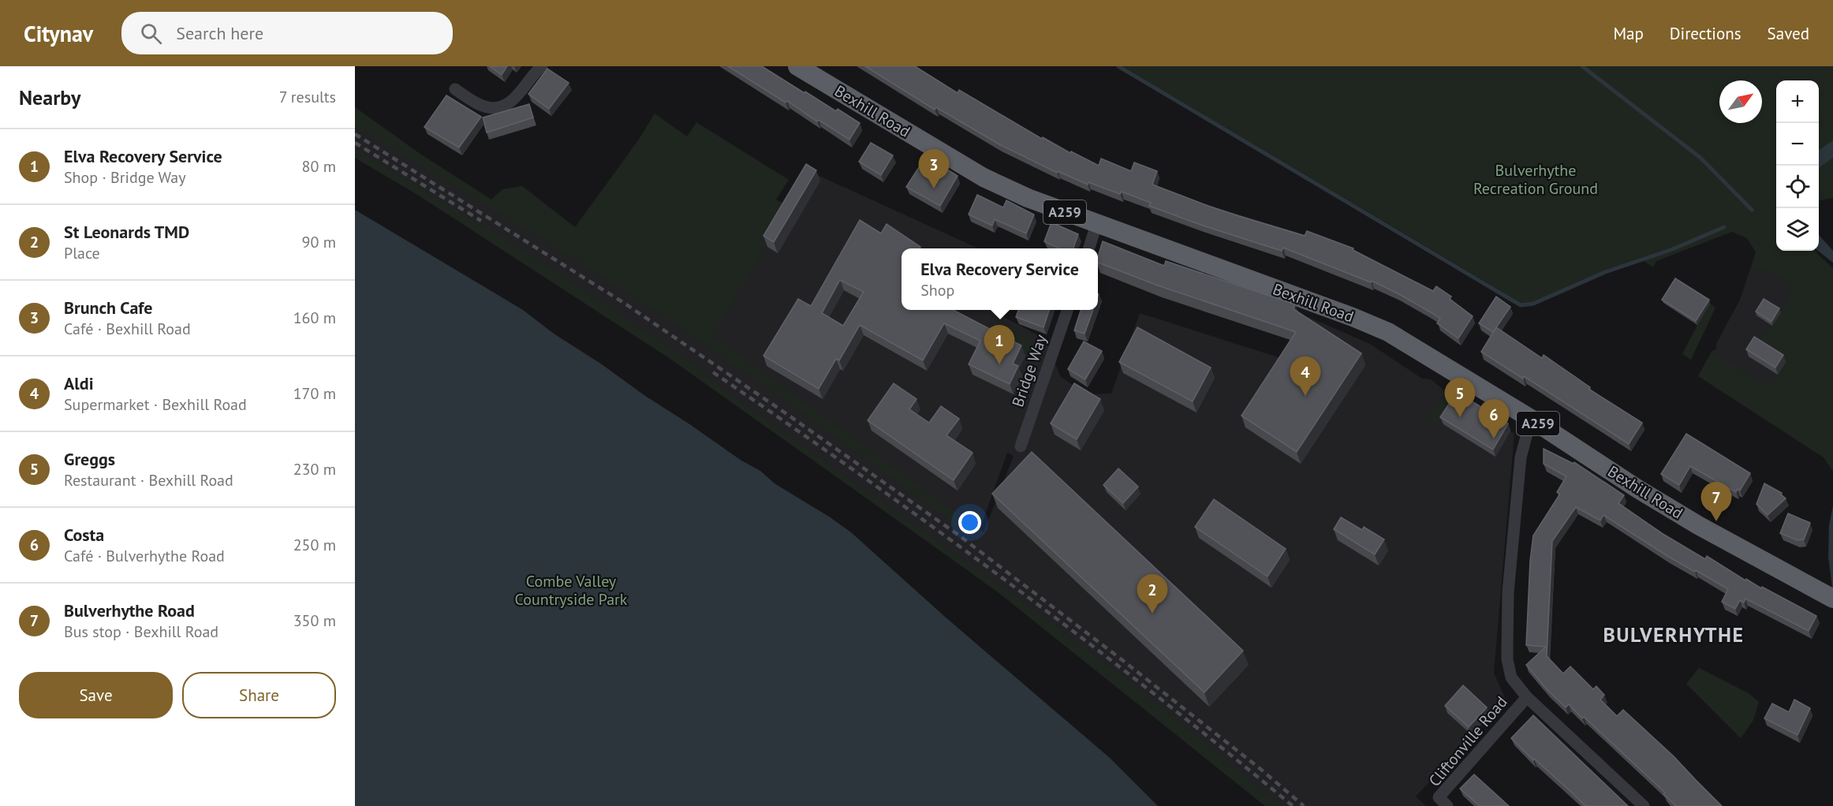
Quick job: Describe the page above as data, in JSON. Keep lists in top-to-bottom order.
{
  "streets": {
    "highway": ["Bexhill Road", "A259"],
    "street": ["Bridge Way", "Cliftonville Road"]
  },
  "districts": ["BULVERHYTHE"],
  "parks": ["Bulverhythe Recreation Ground", "Combe Valley Countryside Park"],
  "north": "top right",
  "page": {
    "header": "Citynav",
    "search": "Search here",
    "nav": ["Map", "Directions", "Saved"],
    "heading": ["Nearby", "7 results"],
    "map_buttons": ["+", "−"],
    "list": [
      {
        "mark": "1",
        "name": "Elva Recovery Service",
        "note": "Shop · Bridge Way",
        "value": "80 m"
      },
      {
        "mark": "2",
        "name": "St Leonards TMD",
        "note": "Place",
        "value": "90 m"
      },
      {
        "mark": "3",
        "name": "Brunch Cafe",
        "note": "Café · Bexhill Road",
        "value": "160 m"
      },
      {
        "mark": "4",
        "name": "Aldi",
        "note": "Supermarket · Bexhill Road",
        "value": "170 m"
      },
      {
        "mark": "5",
        "name": "Greggs",
        "note": "Restaurant · Bexhill Road",
        "value": "230 m"
      },
      {
        "mark": "6",
        "name": "Costa",
        "note": "Café · Bulverhythe Road",
        "value": "250 m"
      },
      {
        "mark": "7",
        "name": "Bulverhythe Road",
        "note": "Bus stop · Bexhill Road",
        "value": "350 m"
      }
    ],
    "pins": [
      "3",
      "1",
      "4",
      "5",
      "6",
      "7",
      "2"
    ],
    "popup": ["Elva Recovery Service", "Shop"],
    "buttons": ["Save", "Share"]
  }
}
